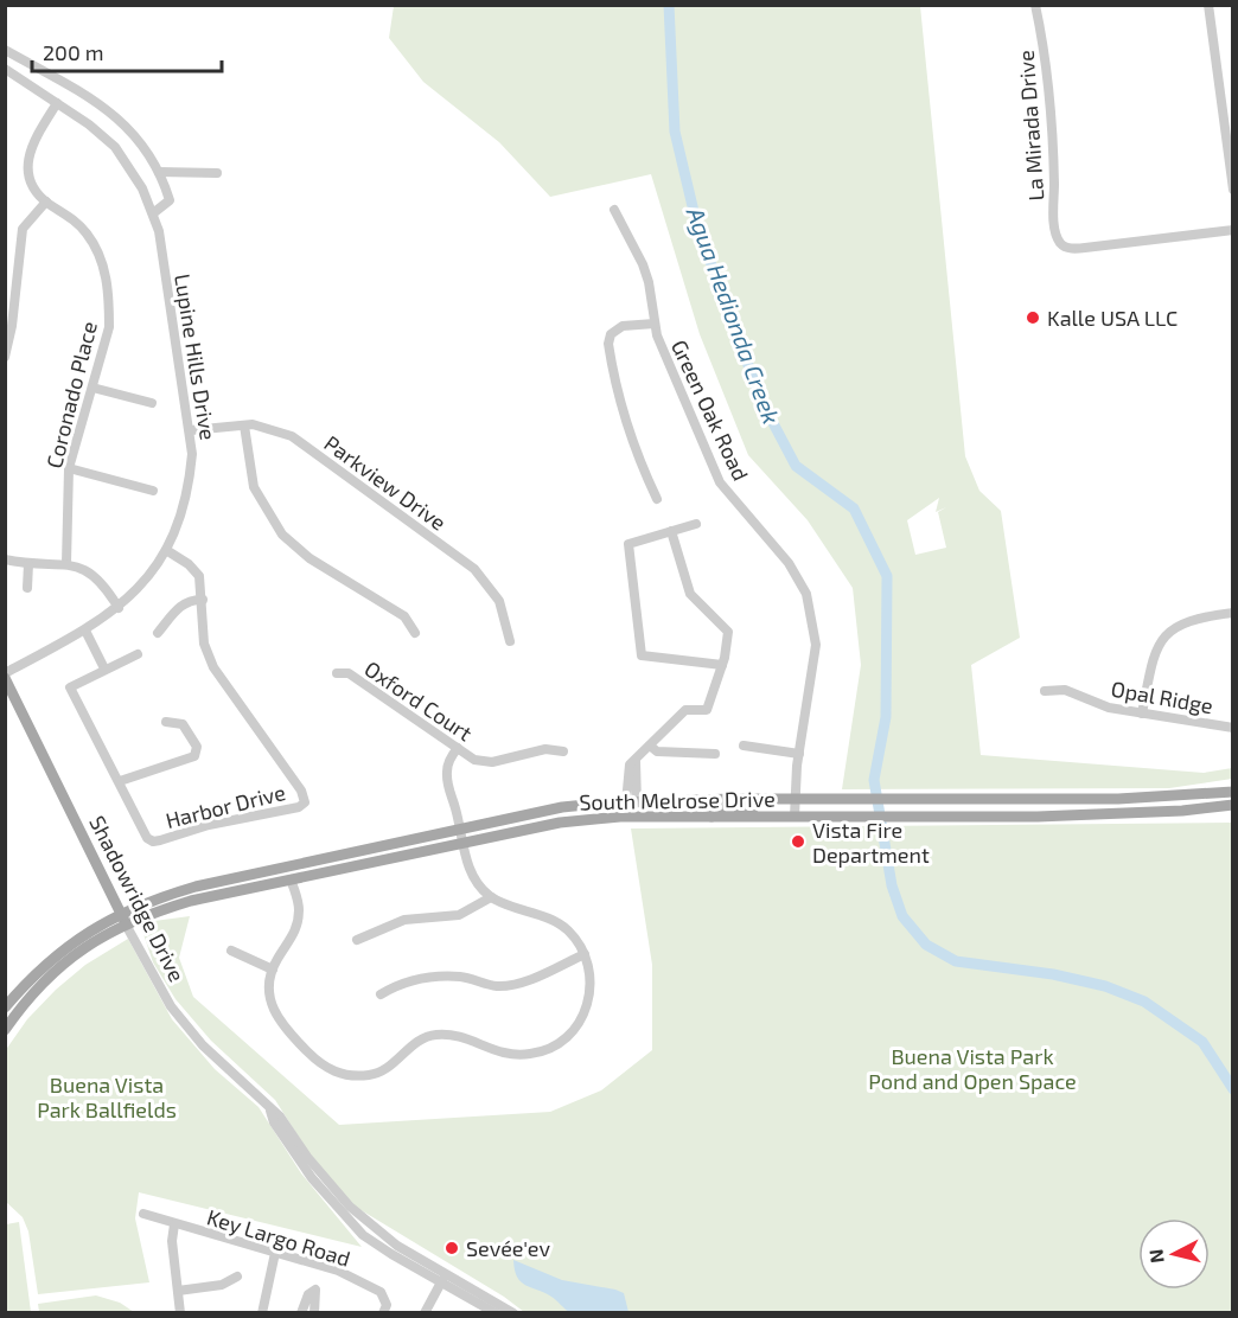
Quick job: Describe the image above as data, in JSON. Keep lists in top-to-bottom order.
{
  "streets": {
    "main road": ["South Melrose Drive", "Shadowridge Drive"],
    "street": [
      "La Mirada Drive",
      "Lupine Hills Drive",
      "Coronado Place",
      "Green Oak Road",
      "Parkview Drive",
      "Opal Ridge",
      "Oxford Court",
      "Harbor Drive",
      "Key Largo Road"
    ]
  },
  "crossings": [
    ["Lupine Hills Drive", "Coronado Place"],
    ["Lupine Hills Drive", "Parkview Drive"],
    ["Lupine Hills Drive", "Harbor Drive"],
    ["Lupine Hills Drive", "Shadowridge Drive"],
    ["Green Oak Road", "South Melrose Drive"],
    ["South Melrose Drive", "Shadowridge Drive"]
  ],
  "water": ["Agua Hedionda Creek"],
  "parks": ["Buena Vista Park Pond and Open Space", "Buena Vista Park Ballfields"],
  "places": ["Kalle USA LLC", "Vista Fire Department", "Sevée'ev"],
  "scale_bar": "200 m",
  "north": "left"
}
